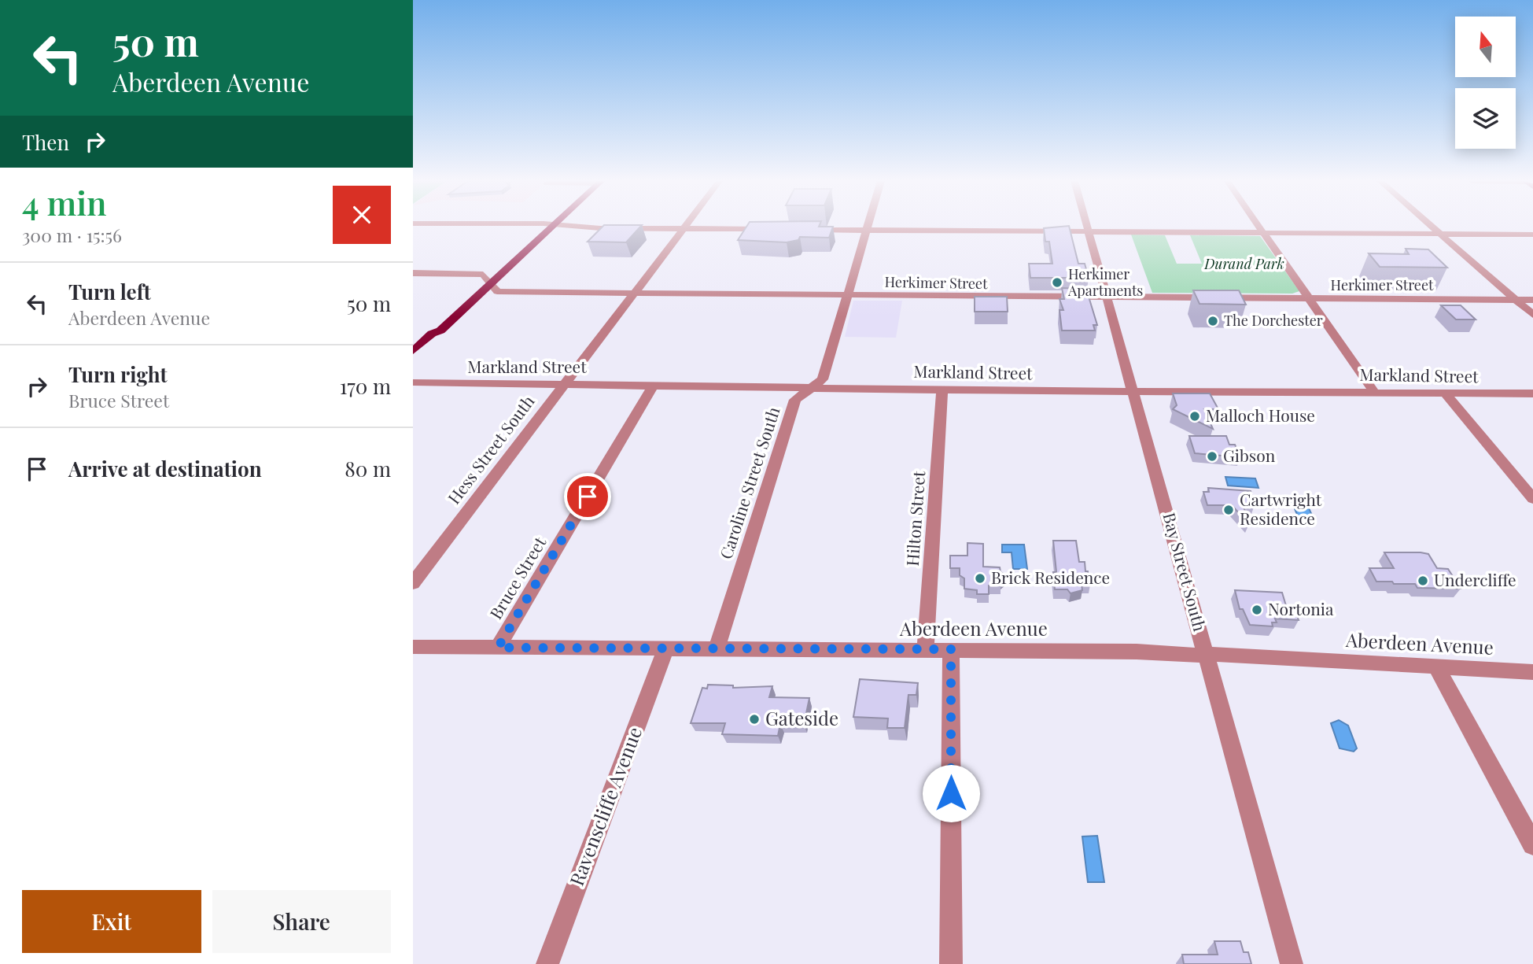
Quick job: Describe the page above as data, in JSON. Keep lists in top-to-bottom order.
{
  "streets": {
    "street": [
      "Herkimer Street",
      "Markland Street",
      "Hess Street South",
      "Caroline Street South",
      "Hilton Street",
      "Bay Street South",
      "Bruce Street",
      "Aberdeen Avenue",
      "Ravenscliffe Avenue"
    ]
  },
  "crossings": [
    ["Herkimer Street", "Hess Street South"],
    ["Herkimer Street", "Caroline Street South"],
    ["Herkimer Street", "Bay Street South"],
    ["Markland Street", "Hess Street South"],
    ["Markland Street", "Caroline Street South"],
    ["Markland Street", "Hilton Street"],
    ["Markland Street", "Bay Street South"],
    ["Markland Street", "Bruce Street"],
    ["Caroline Street South", "Aberdeen Avenue"],
    ["Hilton Street", "Aberdeen Avenue"],
    ["Bay Street South", "Aberdeen Avenue"],
    ["Bruce Street", "Aberdeen Avenue"],
    ["Aberdeen Avenue", "Ravenscliffe Avenue"]
  ],
  "parks": ["Durand Park"],
  "places": [
    "Herkimer Apartments",
    "The Dorchester",
    "Malloch House",
    "Gibson",
    "Cartwright Residence",
    "Brick Residence",
    "Undercliffe",
    "Nortonia",
    "Gateside"
  ],
  "north": "top",
  "page": {
    "turn": ["50 m", "Aberdeen Avenue"],
    "then": "Then",
    "heading": ["4 min", "300 m · 15:56"],
    "list": [
      {
        "name": "Turn left",
        "note": "Aberdeen Avenue",
        "value": "50 m"
      },
      {
        "name": "Turn right",
        "note": "Bruce Street",
        "value": "170 m"
      },
      {
        "name": "Arrive at destination",
        "value": "80 m"
      }
    ],
    "buttons": ["Exit", "Share"]
  }
}
